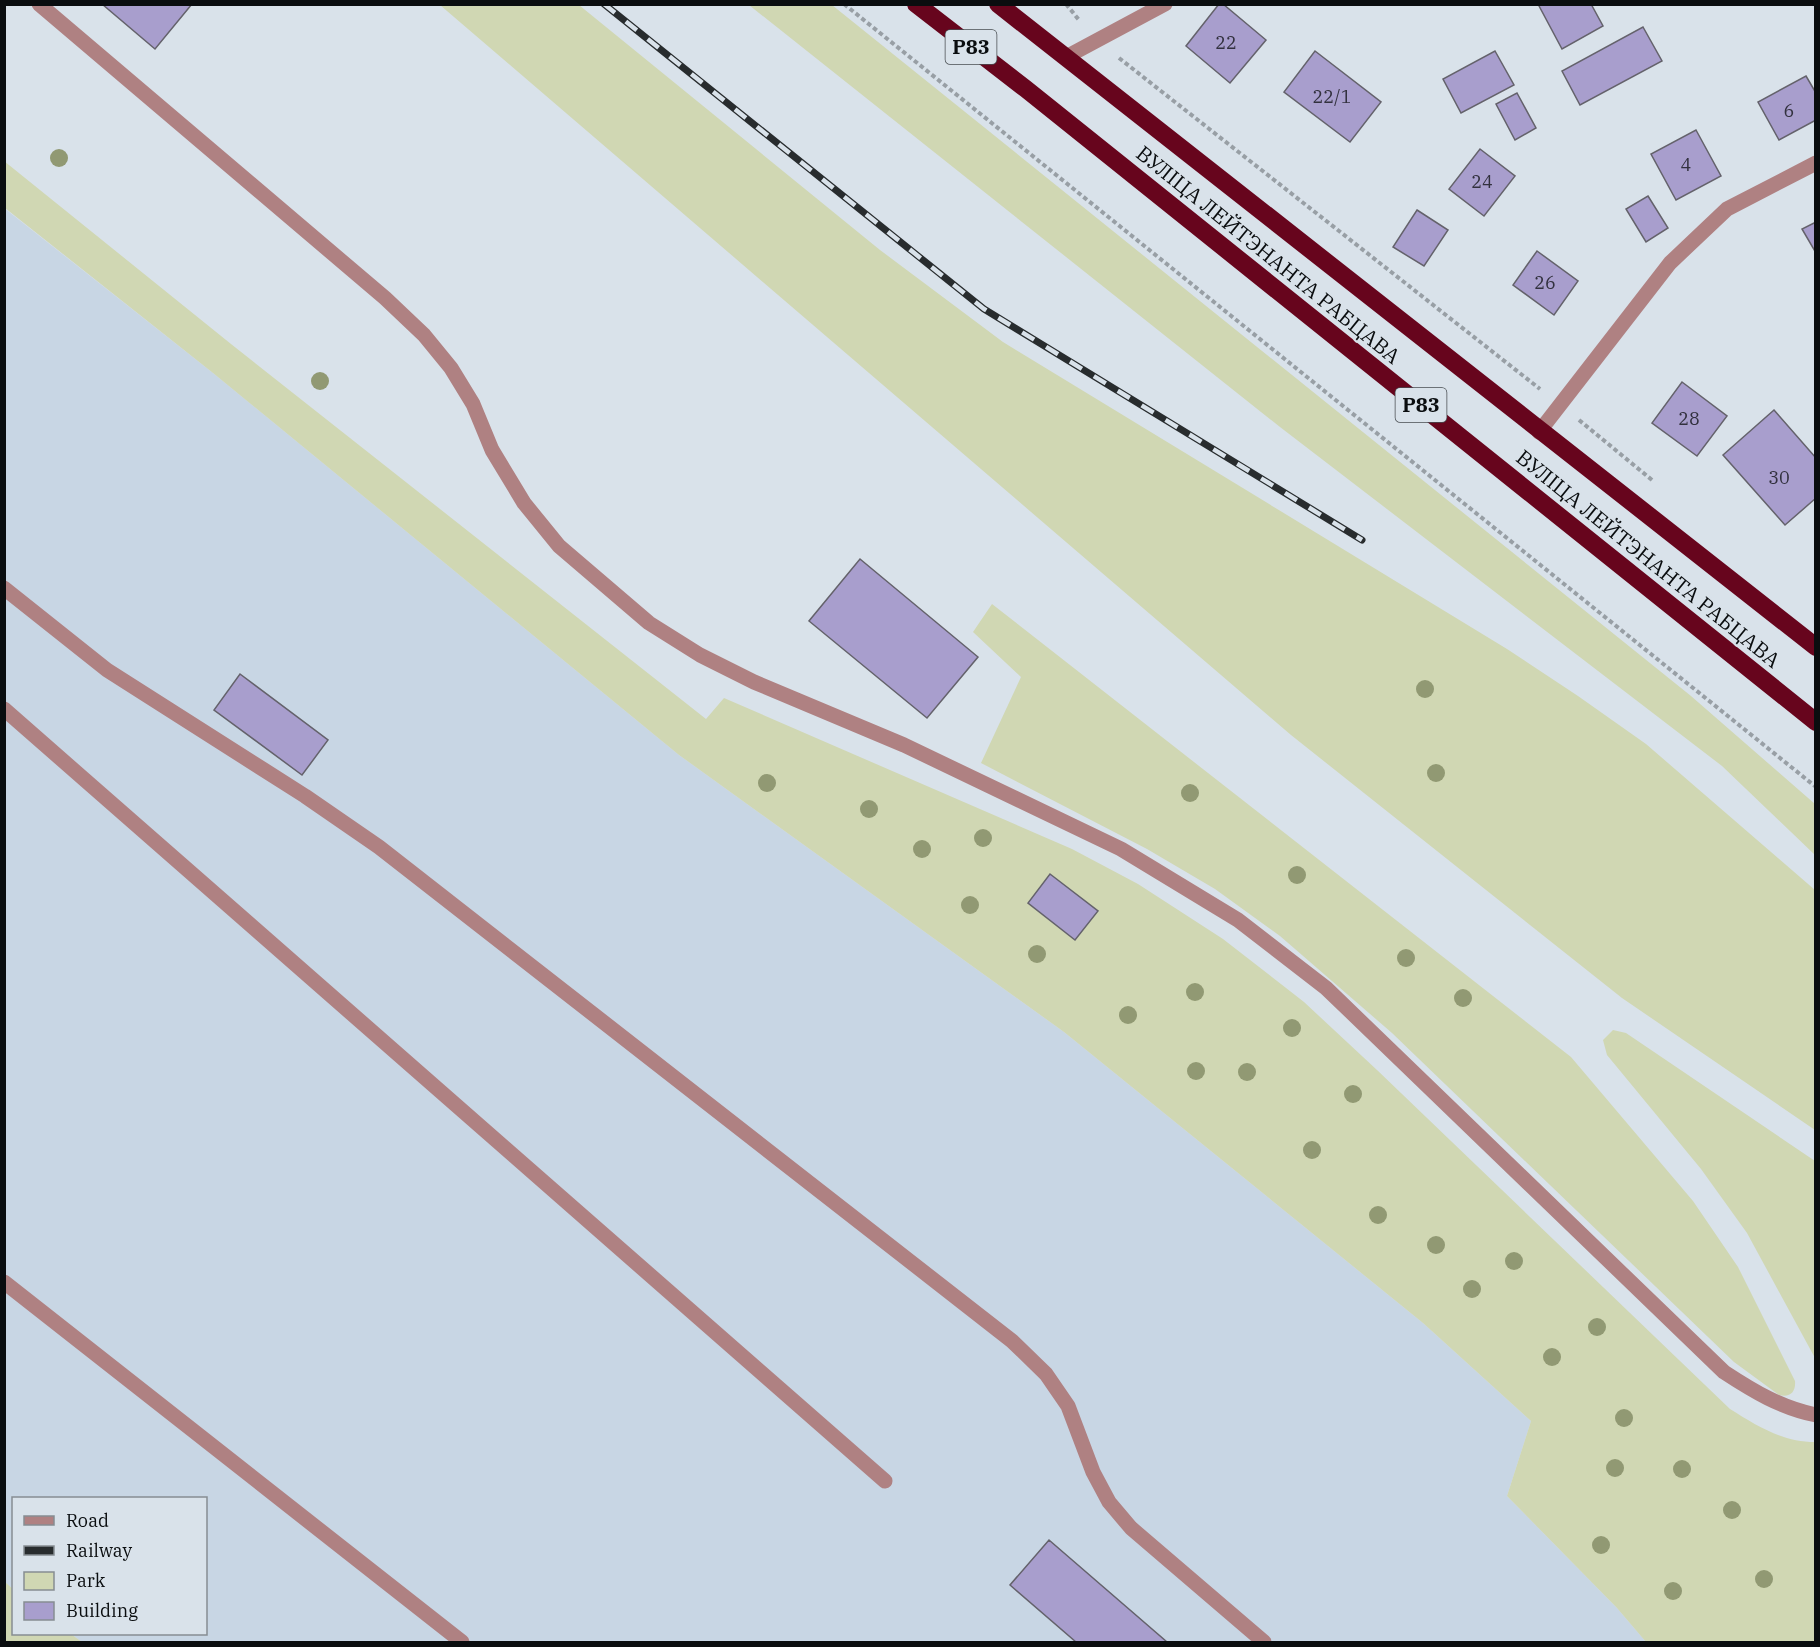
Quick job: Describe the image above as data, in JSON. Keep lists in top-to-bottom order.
{
  "streets": {
    "highway": ["Р83", "ВУЛІЦА ЛЕЙТЭНАНТА РАБЦАВА"]
  },
  "house_numbers": [
    "22",
    "22/1",
    "6",
    "4",
    "24",
    "26",
    "28",
    "30"
  ],
  "legend": [
    "Road",
    "Railway",
    "Park",
    "Building"
  ]
}
